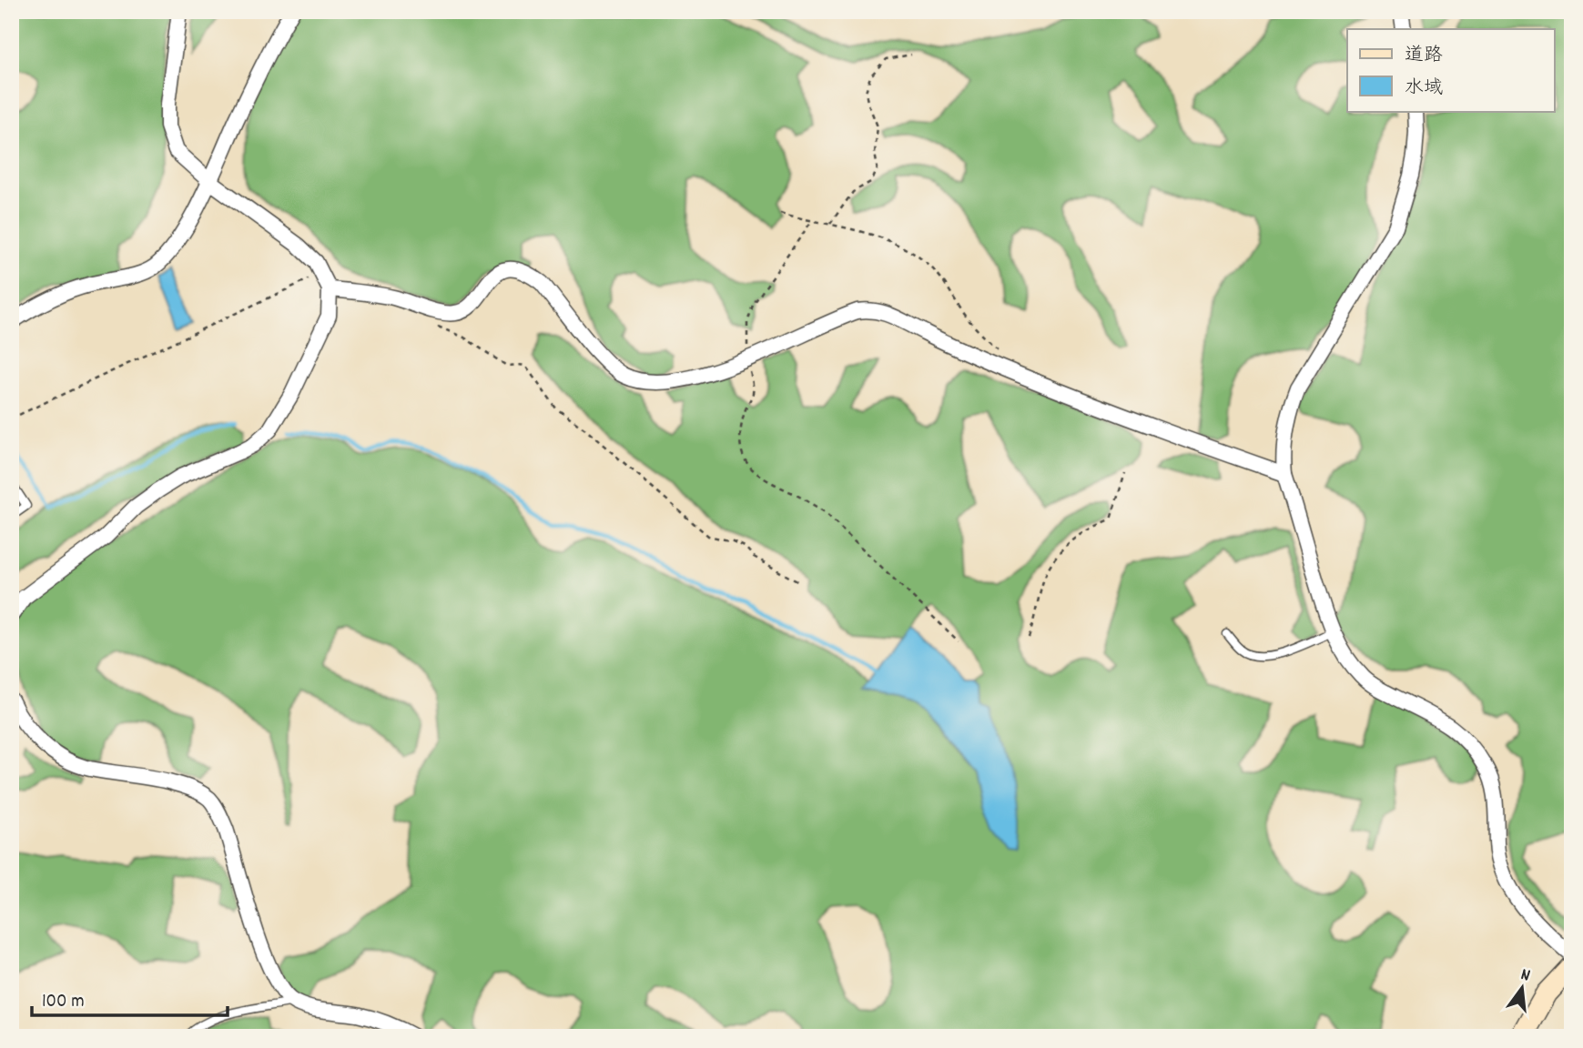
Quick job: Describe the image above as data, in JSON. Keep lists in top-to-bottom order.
{
  "legend": ["道路", "水域"],
  "scale_bar": "100 m",
  "north": "top"
}
